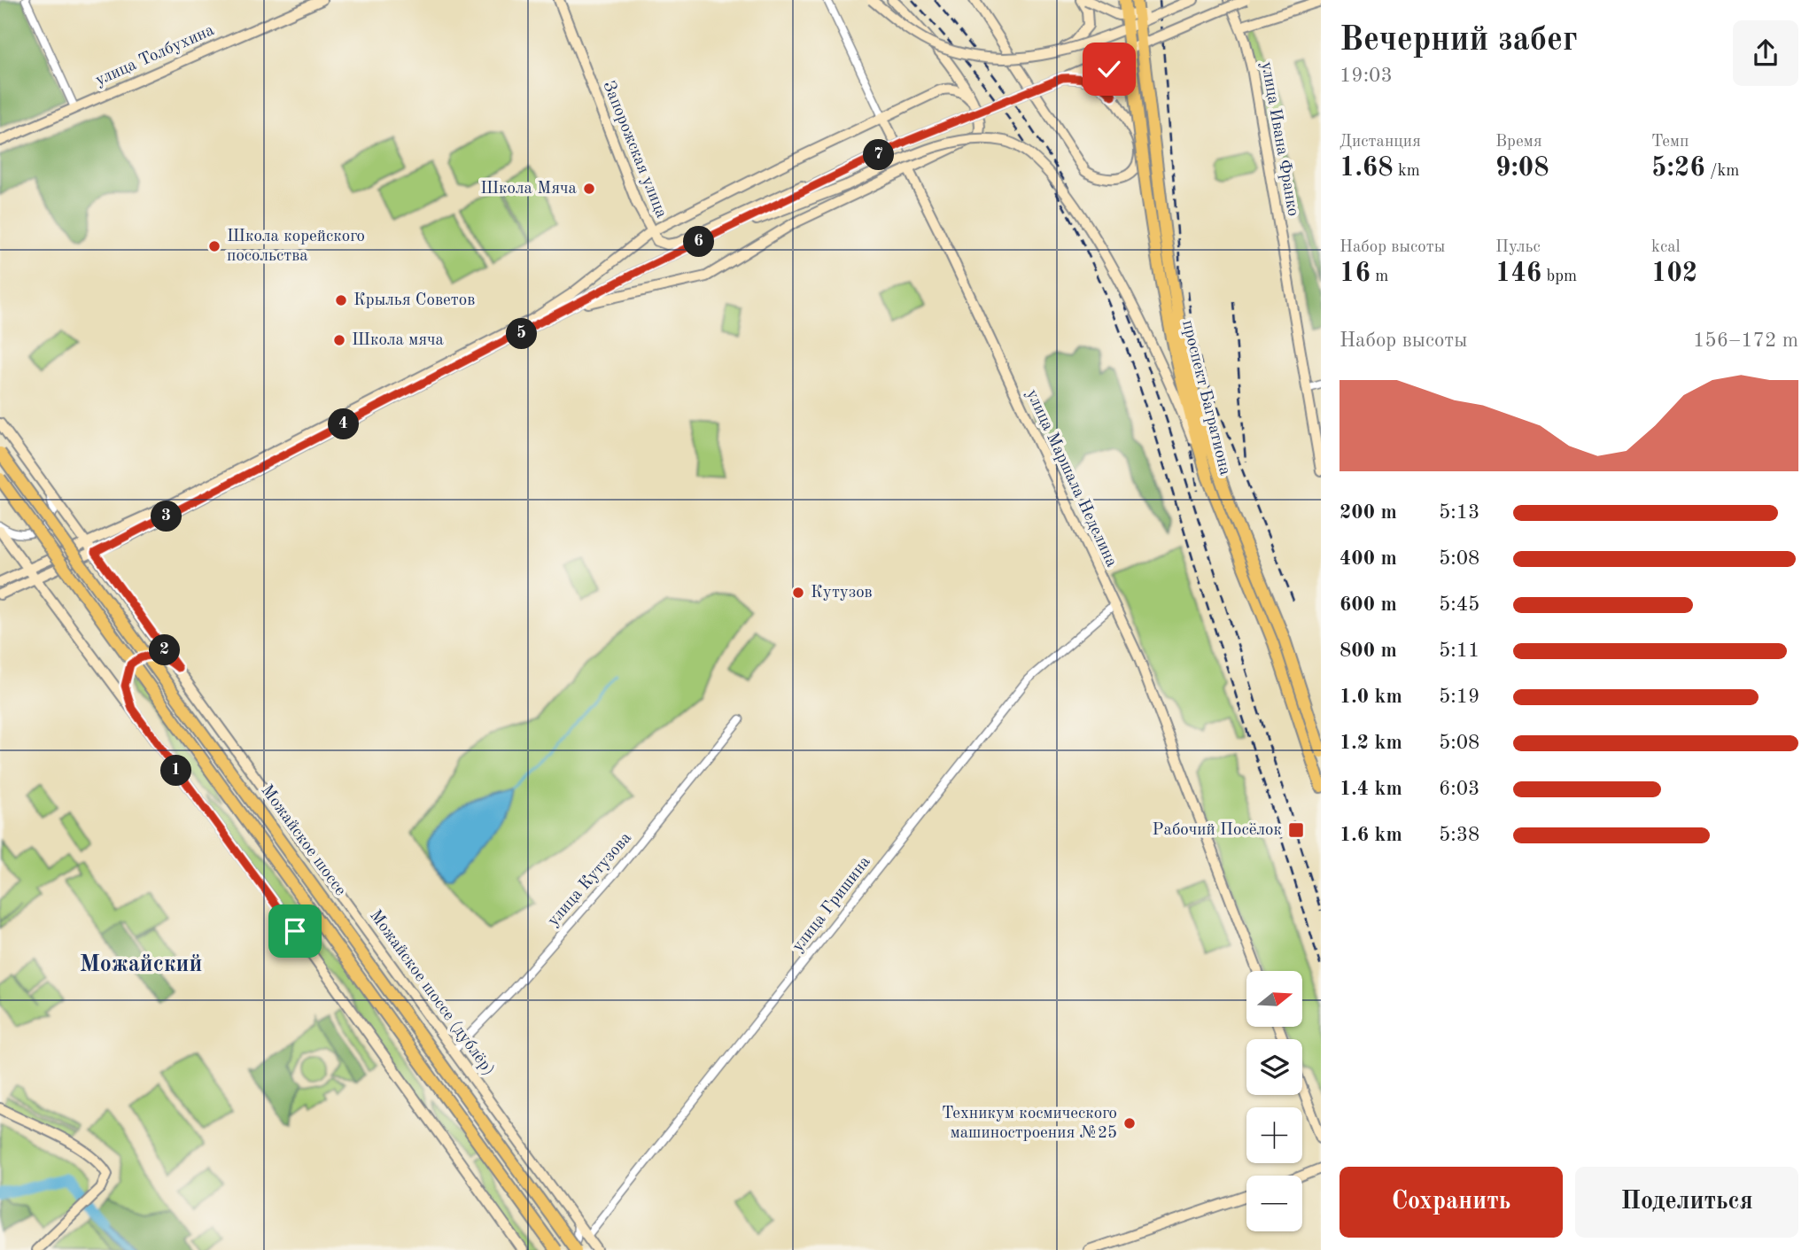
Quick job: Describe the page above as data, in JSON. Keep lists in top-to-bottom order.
{
  "streets": {
    "main road": ["проспект Багратиона", "Можайское шоссе"],
    "street": [
      "улица Толбухина",
      "улица Ивана Франко",
      "Запорожская улица",
      "улица Маршала Неделина",
      "улица Кутузова",
      "улица Гришина",
      "Можайское шоссе (дублёр)"
    ]
  },
  "crossings": [
    ["улица Маршала Неделина", "улица Гришина"],
    ["улица Кутузова", "Можайское шоссе (дублёр)"],
    ["улица Гришина", "Можайское шоссе (дублёр)"]
  ],
  "districts": ["Можайский"],
  "places": {
    "other": [
      "Школа Мяча",
      "Школа корейского посольства",
      "Крылья Советов",
      "Школа мяча",
      "Кутузов",
      "Техникум космического машиностроения №25"
    ],
    "transit": ["Рабочий Посёлок"]
  },
  "north": "right",
  "page": {
    "heading": ["Вечерний забег", "19:03"],
    "stats": [
      ["Дистанция", "1.68 km"],
      ["Время", "9:08"],
      ["Темп", "5:26 /km"],
      ["Набор высоты", "16 m"],
      ["Пульс", "146 bpm"],
      ["kcal", "102"]
    ],
    "pins": [
      "7",
      "6",
      "5",
      "4",
      "3",
      "2",
      "1"
    ],
    "chart": ["Набор высоты", "156–172 m"],
    "list": [
      {
        "name": "200 m",
        "note": "5:13"
      },
      {
        "name": "400 m",
        "note": "5:08"
      },
      {
        "name": "600 m",
        "note": "5:45"
      },
      {
        "name": "800 m",
        "note": "5:11"
      },
      {
        "name": "1.0 km",
        "note": "5:19"
      },
      {
        "name": "1.2 km",
        "note": "5:08"
      },
      {
        "name": "1.4 km",
        "note": "6:03"
      },
      {
        "name": "1.6 km",
        "note": "5:38"
      }
    ],
    "map_buttons": ["+", "−"],
    "buttons": ["Сохранить", "Поделиться"]
  }
}
